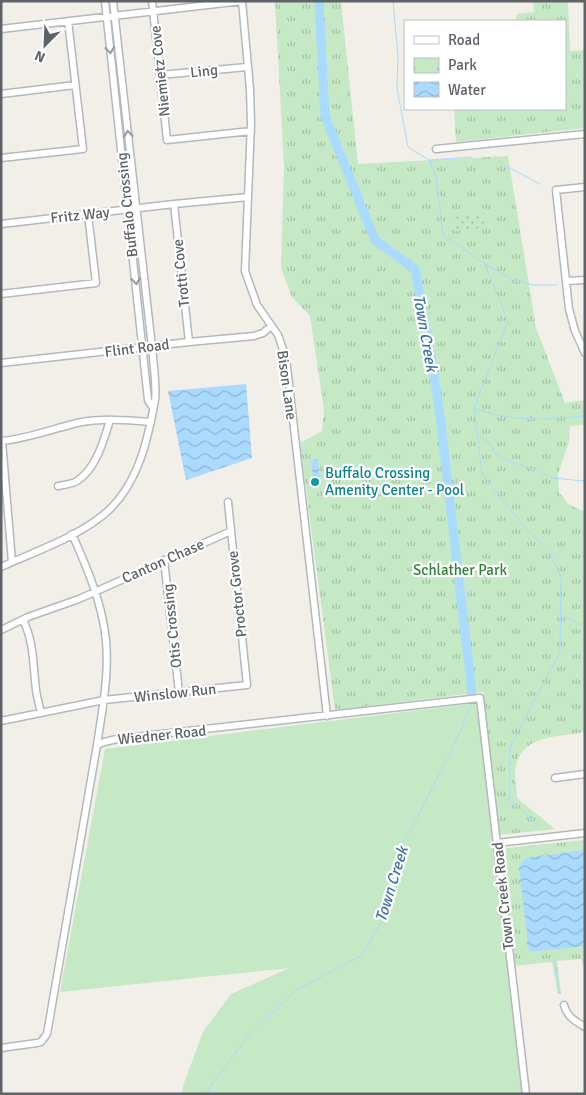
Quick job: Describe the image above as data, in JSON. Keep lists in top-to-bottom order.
{
  "streets": {
    "street": [
      "Niemietz Cove",
      "Ling",
      "Buffalo Crossing",
      "Fritz Way",
      "Trotti Cove",
      "Flint Road",
      "Bison Lane",
      "Canton Chase",
      "Proctor Grove",
      "Otis Crossing",
      "Winslow Run",
      "Wiedner Road",
      "Town Creek Road"
    ]
  },
  "crossings": [
    ["Niemietz Cove", "Ling"],
    ["Niemietz Cove", "Bison Lane"],
    ["Ling", "Bison Lane"],
    ["Buffalo Crossing", "Fritz Way"],
    ["Buffalo Crossing", "Flint Road"],
    ["Fritz Way", "Trotti Cove"],
    ["Fritz Way", "Bison Lane"],
    ["Trotti Cove", "Flint Road"],
    ["Flint Road", "Bison Lane"],
    ["Bison Lane", "Wiedner Road"],
    ["Canton Chase", "Proctor Grove"],
    ["Canton Chase", "Otis Crossing"],
    ["Proctor Grove", "Winslow Run"],
    ["Otis Crossing", "Winslow Run"],
    ["Wiedner Road", "Town Creek Road"]
  ],
  "water": ["Town Creek"],
  "parks": ["Schlather Park"],
  "places": ["Buffalo Crossing Amenity Center - Pool"],
  "legend": ["Road", "Park", "Water"],
  "north": "bottom left"
}
